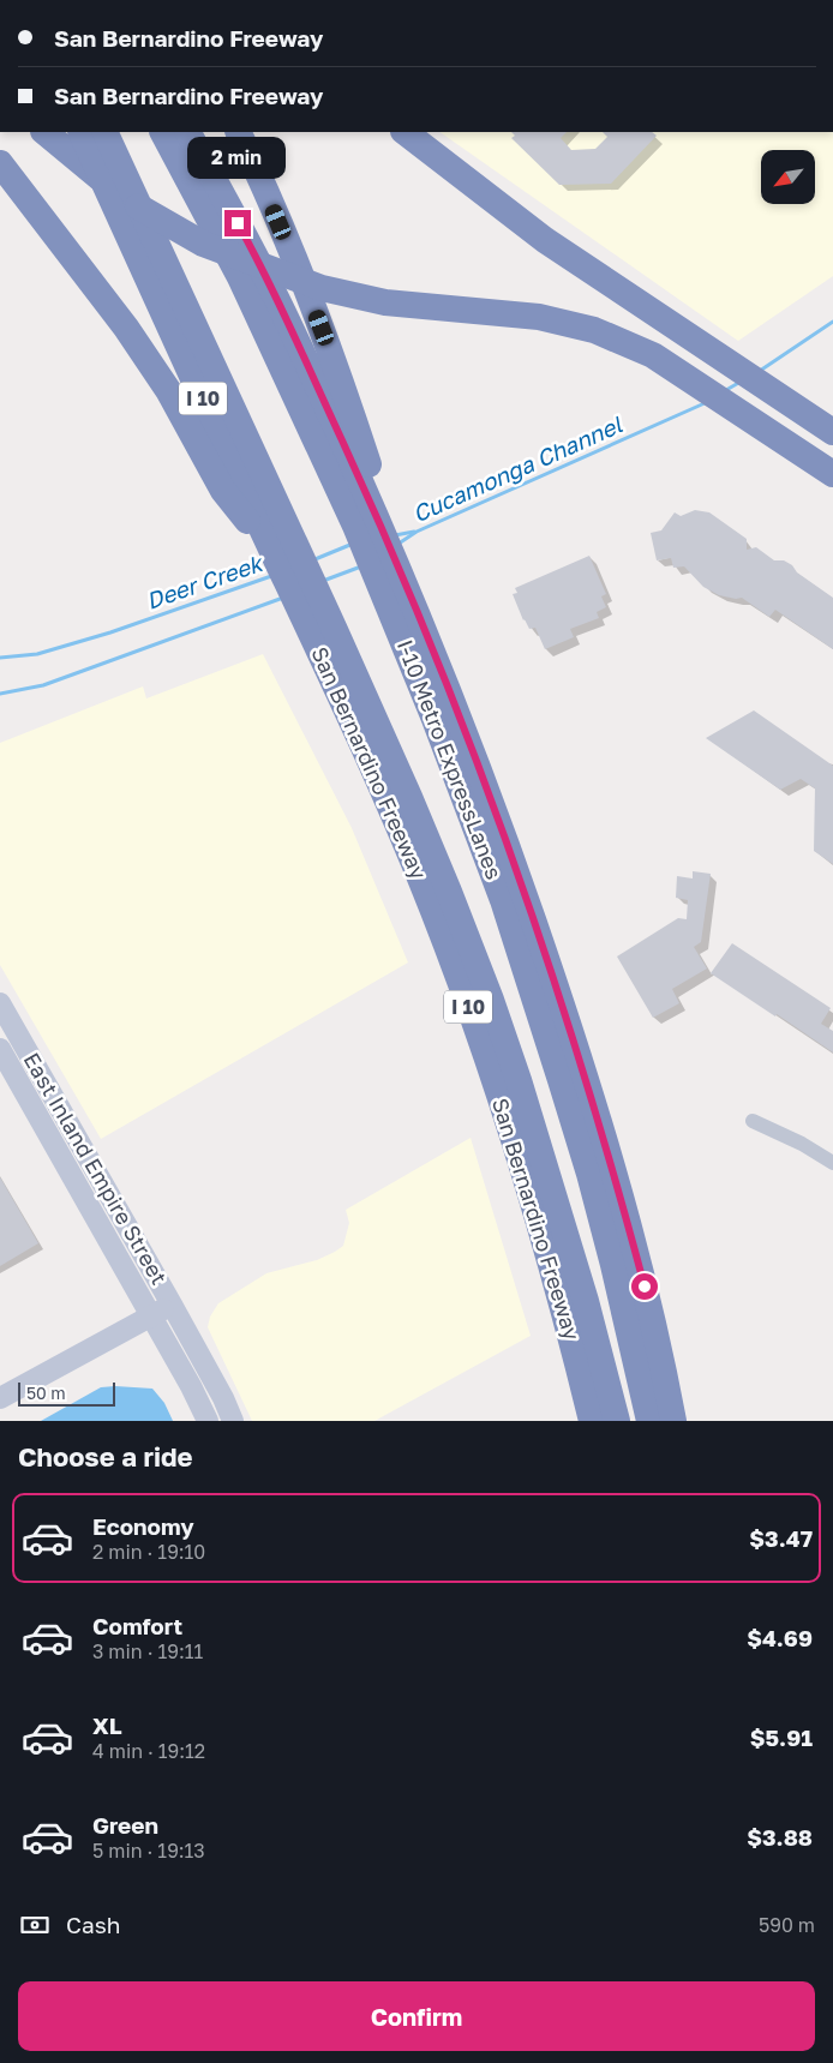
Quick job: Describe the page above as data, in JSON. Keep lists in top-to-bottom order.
{
  "streets": {
    "highway": ["I 10", "I-10 Metro ExpressLanes", "San Bernardino Freeway"],
    "main road": ["East Inland Empire Street"]
  },
  "water": ["Cucamonga Channel", "Deer Creek"],
  "scale_bar": "50 m",
  "north": "bottom left",
  "page": {
    "banner": ["San Bernardino Freeway", "San Bernardino Freeway"],
    "bubble": "2 min",
    "scale": "50 m",
    "heading": "Choose a ride",
    "list": [
      {
        "name": "Economy",
        "note": "2 min · 19:10",
        "value": "$3.47"
      },
      {
        "name": "Comfort",
        "note": "3 min · 19:11",
        "value": "$4.69"
      },
      {
        "name": "XL",
        "note": "4 min · 19:12",
        "value": "$5.91"
      },
      {
        "name": "Green",
        "note": "5 min · 19:13",
        "value": "$3.88"
      }
    ],
    "pay": ["Cash", "590 m"],
    "buttons": "Confirm"
  }
}
